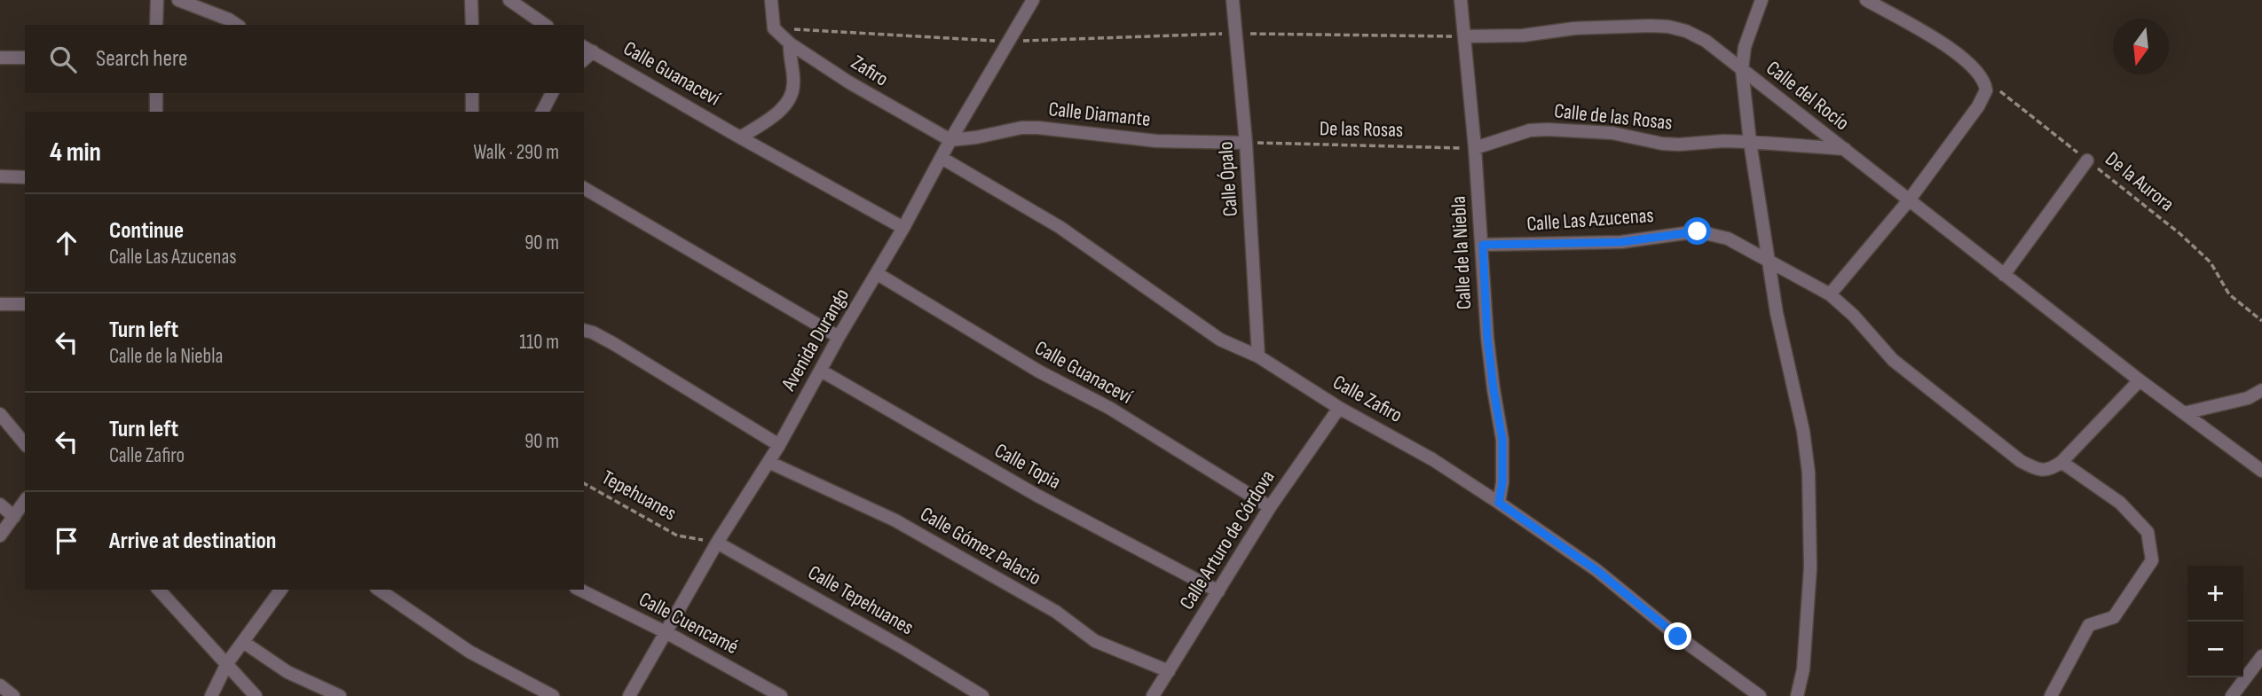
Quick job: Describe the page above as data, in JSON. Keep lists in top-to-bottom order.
{
  "streets": {
    "street": [
      "Zafiro",
      "Calle Guanaceví",
      "Calle del Rocío",
      "Calle Diamante",
      "Calle de las Rosas",
      "Calle Ópalo",
      "Calle Las Azucenas",
      "Calle de la Niebla",
      "Avenida Durango",
      "Calle Zafiro",
      "Calle Topia",
      "Calle Arturo de Córdova",
      "Calle Gómez Palacio",
      "Calle Tepehuanes",
      "Calle Cuencamé"
    ],
    "path": ["De las Rosas", "De la Aurora", "Tepehuanes"]
  },
  "crossings": [
    ["Zafiro", "Calle Diamante"],
    ["Zafiro", "Avenida Durango"],
    ["Calle Guanaceví", "Avenida Durango"],
    ["Calle Guanaceví", "Calle Arturo de Córdova"],
    ["Calle del Rocío", "Calle de las Rosas"],
    ["Calle del Rocío", "Calle de la Niebla"],
    ["Calle Diamante", "De las Rosas"],
    ["Calle Diamante", "Calle Ópalo"],
    ["Calle Diamante", "Avenida Durango"],
    ["Calle de las Rosas", "De las Rosas"],
    ["Calle de las Rosas", "Calle de la Niebla"],
    ["De las Rosas", "Calle Ópalo"],
    ["De las Rosas", "Calle de la Niebla"],
    ["Calle Ópalo", "Calle Zafiro"],
    ["Calle Las Azucenas", "Calle de la Niebla"],
    ["Calle de la Niebla", "Calle Zafiro"],
    ["Avenida Durango", "Calle Zafiro"],
    ["Avenida Durango", "Calle Topia"],
    ["Avenida Durango", "Tepehuanes"],
    ["Avenida Durango", "Calle Gómez Palacio"],
    ["Avenida Durango", "Calle Tepehuanes"],
    ["Avenida Durango", "Calle Cuencamé"],
    ["Calle Zafiro", "Calle Arturo de Córdova"],
    ["Calle Topia", "Calle Arturo de Córdova"],
    ["Tepehuanes", "Calle Tepehuanes"],
    ["Calle Arturo de Córdova", "Calle Gómez Palacio"]
  ],
  "north": "bottom",
  "page": {
    "search": "Search here",
    "heading": ["4 min", "Walk · 290 m"],
    "list": [
      ["Continue", "Calle Las Azucenas", "90 m"],
      ["Turn left", "Calle de la Niebla", "110 m"],
      ["Turn left", "Calle Zafiro", "90 m"],
      "Arrive at destination"
    ],
    "map_buttons": ["+", "−"]
  }
}
